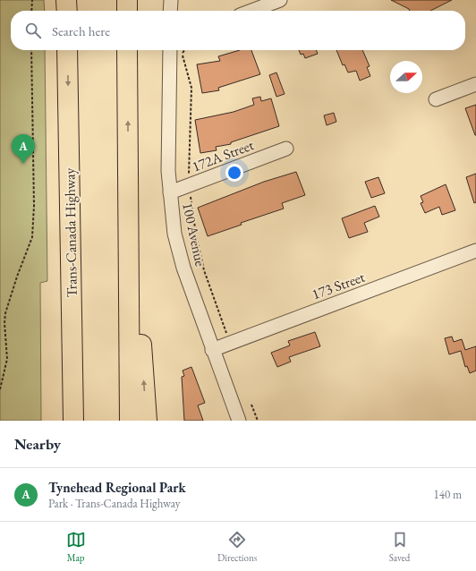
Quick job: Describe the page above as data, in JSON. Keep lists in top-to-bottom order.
{
  "streets": {
    "highway": ["Trans-Canada Highway"],
    "street": ["172A Street", "100 Avenue", "173 Street"]
  },
  "crossings": [
    ["172A Street", "100 Avenue"],
    ["100 Avenue", "173 Street"]
  ],
  "north": "right",
  "page": {
    "search": "Search here",
    "pins": "A",
    "heading": "Nearby",
    "list": [
      {
        "mark": "A",
        "name": "Tynehead Regional Park",
        "note": "Park · Trans-Canada Highway",
        "value": "140 m"
      }
    ],
    "nav": ["Map", "Directions", "Saved"]
  }
}
